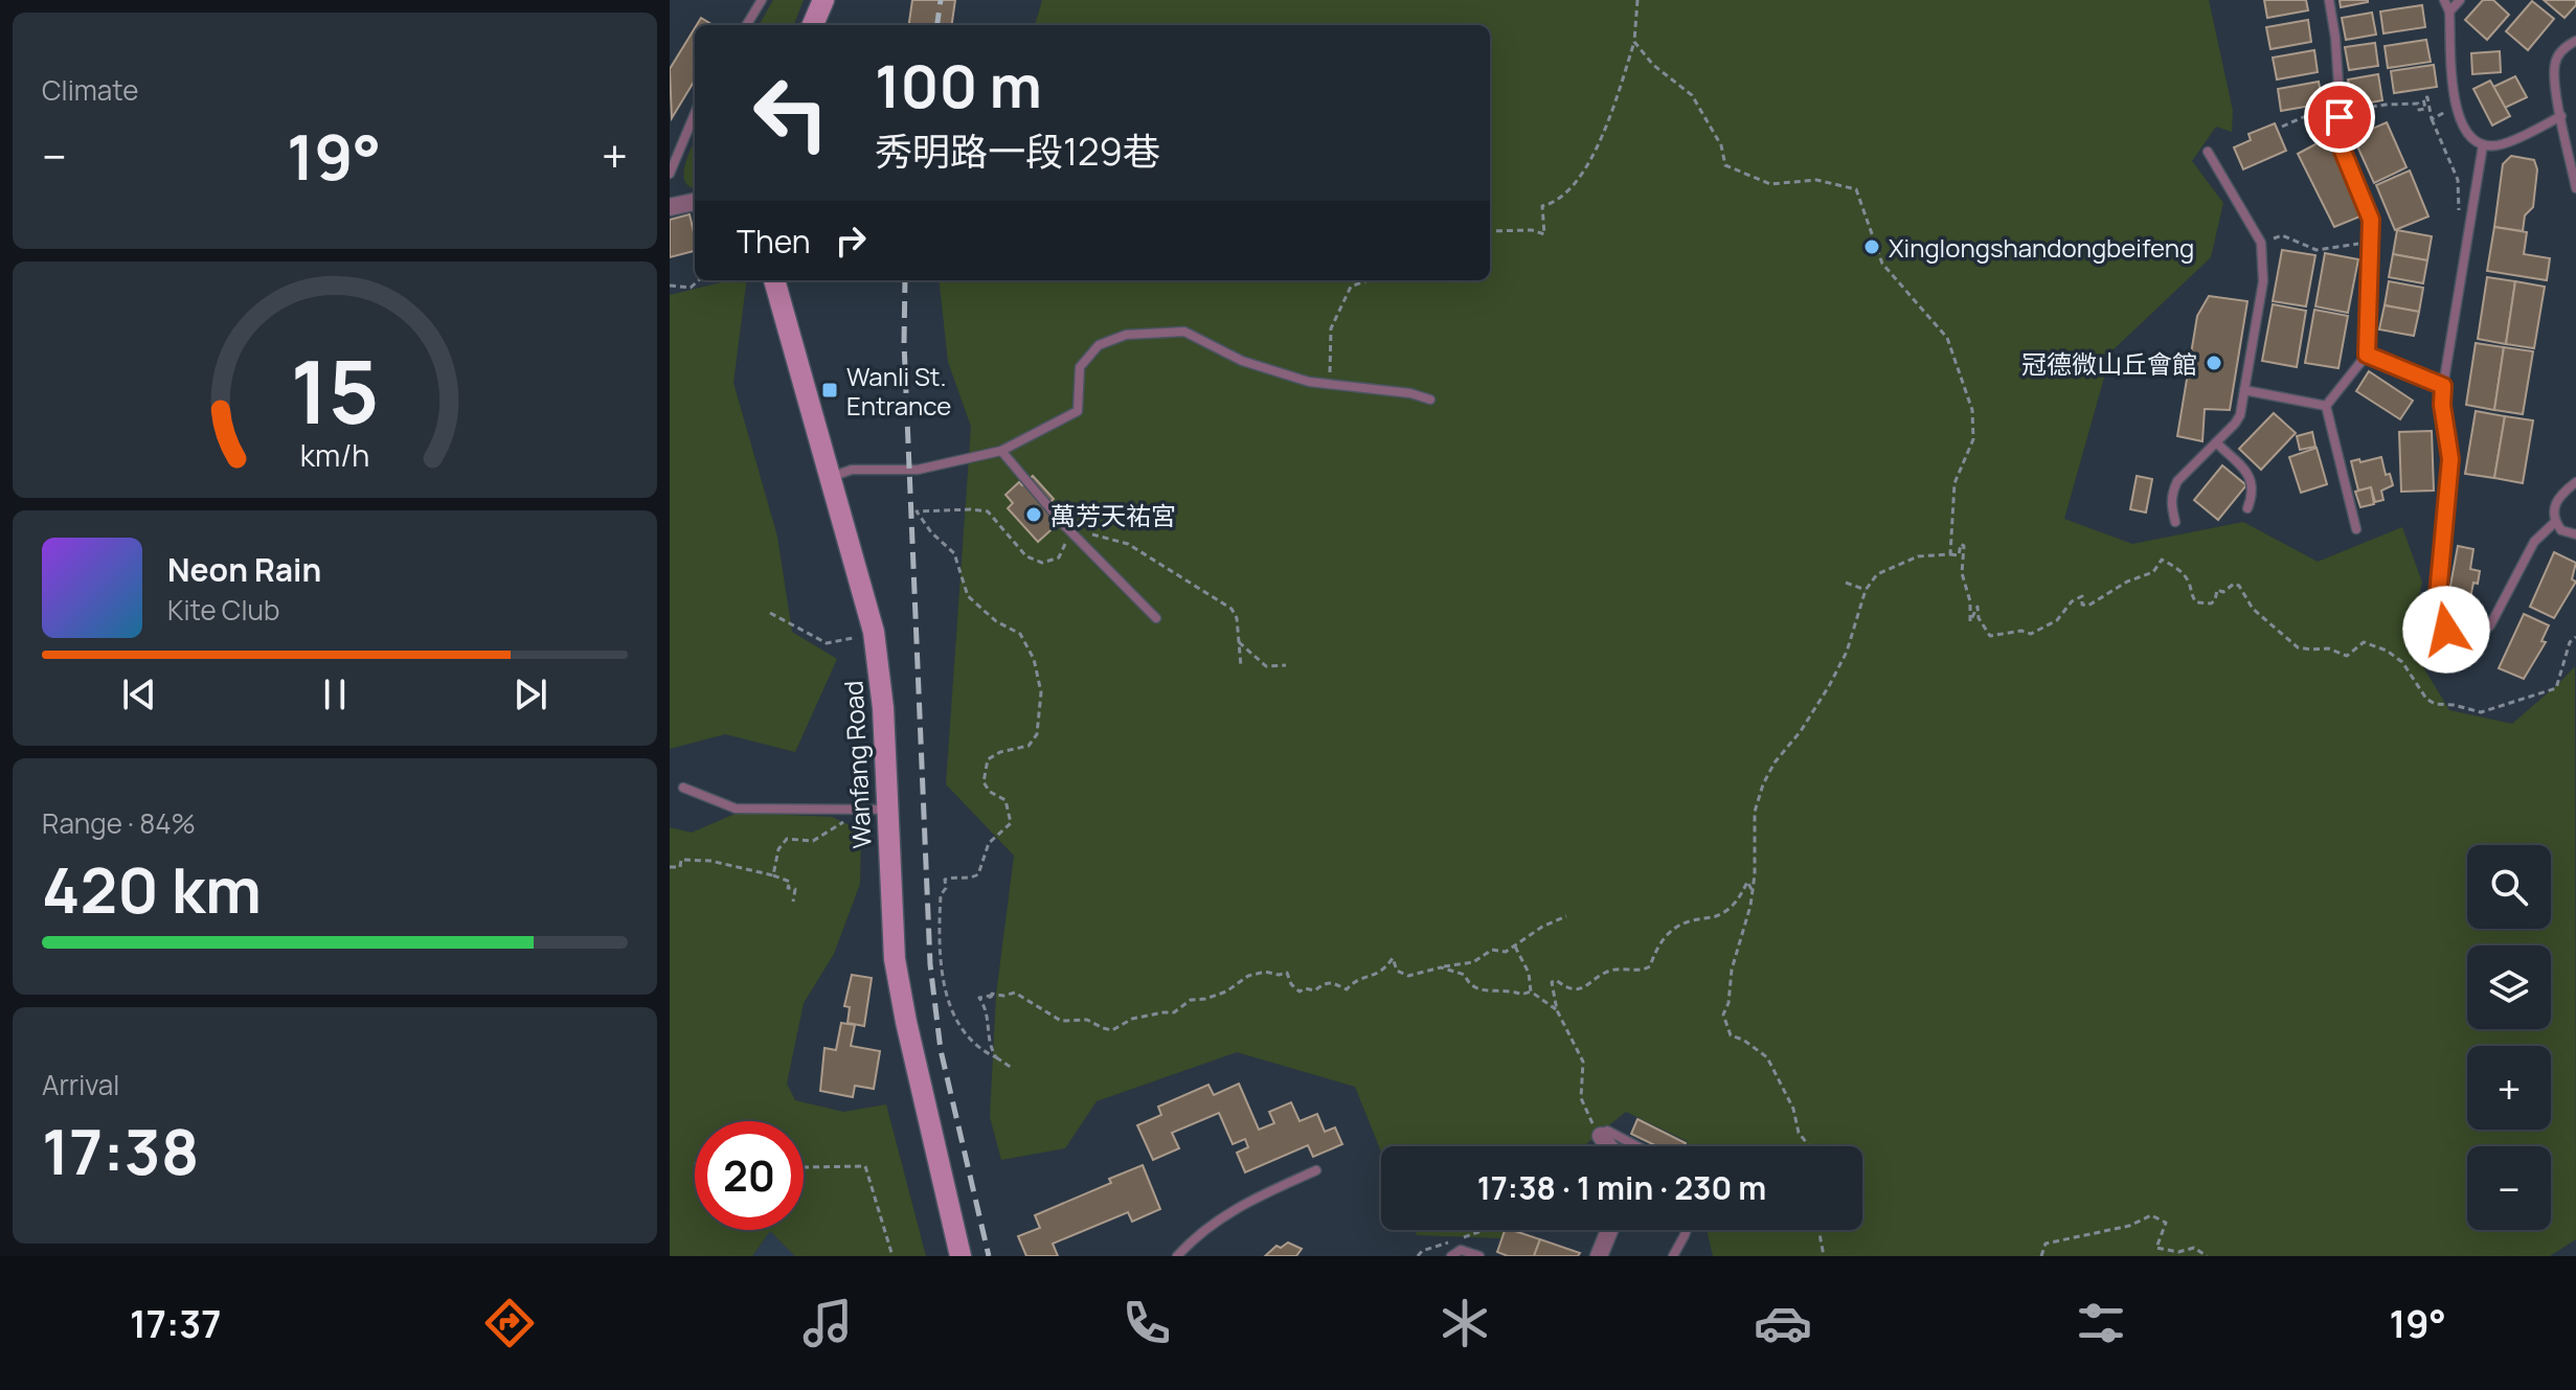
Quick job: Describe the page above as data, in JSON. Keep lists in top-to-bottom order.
{
  "streets": {
    "street": ["Wanfang Road"]
  },
  "places": {
    "other": ["Xinglongshandongbeifeng", "冠德微山丘會館", "萬芳天祐宮"],
    "transit": ["Wanli St. Entrance"]
  },
  "page": {
    "tile": [
      "Climate",
      ["Range · 84%", "420 km"],
      ["Arrival", "17:38"]
    ],
    "turn": ["100 m", "秀明路一段129巷"],
    "heat": ["−", "19°", "+"],
    "then": "Then",
    "song": ["Neon Rain", "Kite Club"],
    "map_buttons": ["+", "−"],
    "limit": "20",
    "trip": "17:38 · 1 min · 230 m",
    "tabs": ["17:37", "19°"],
    "gauge": ["15", "km/h"]
  }
}
